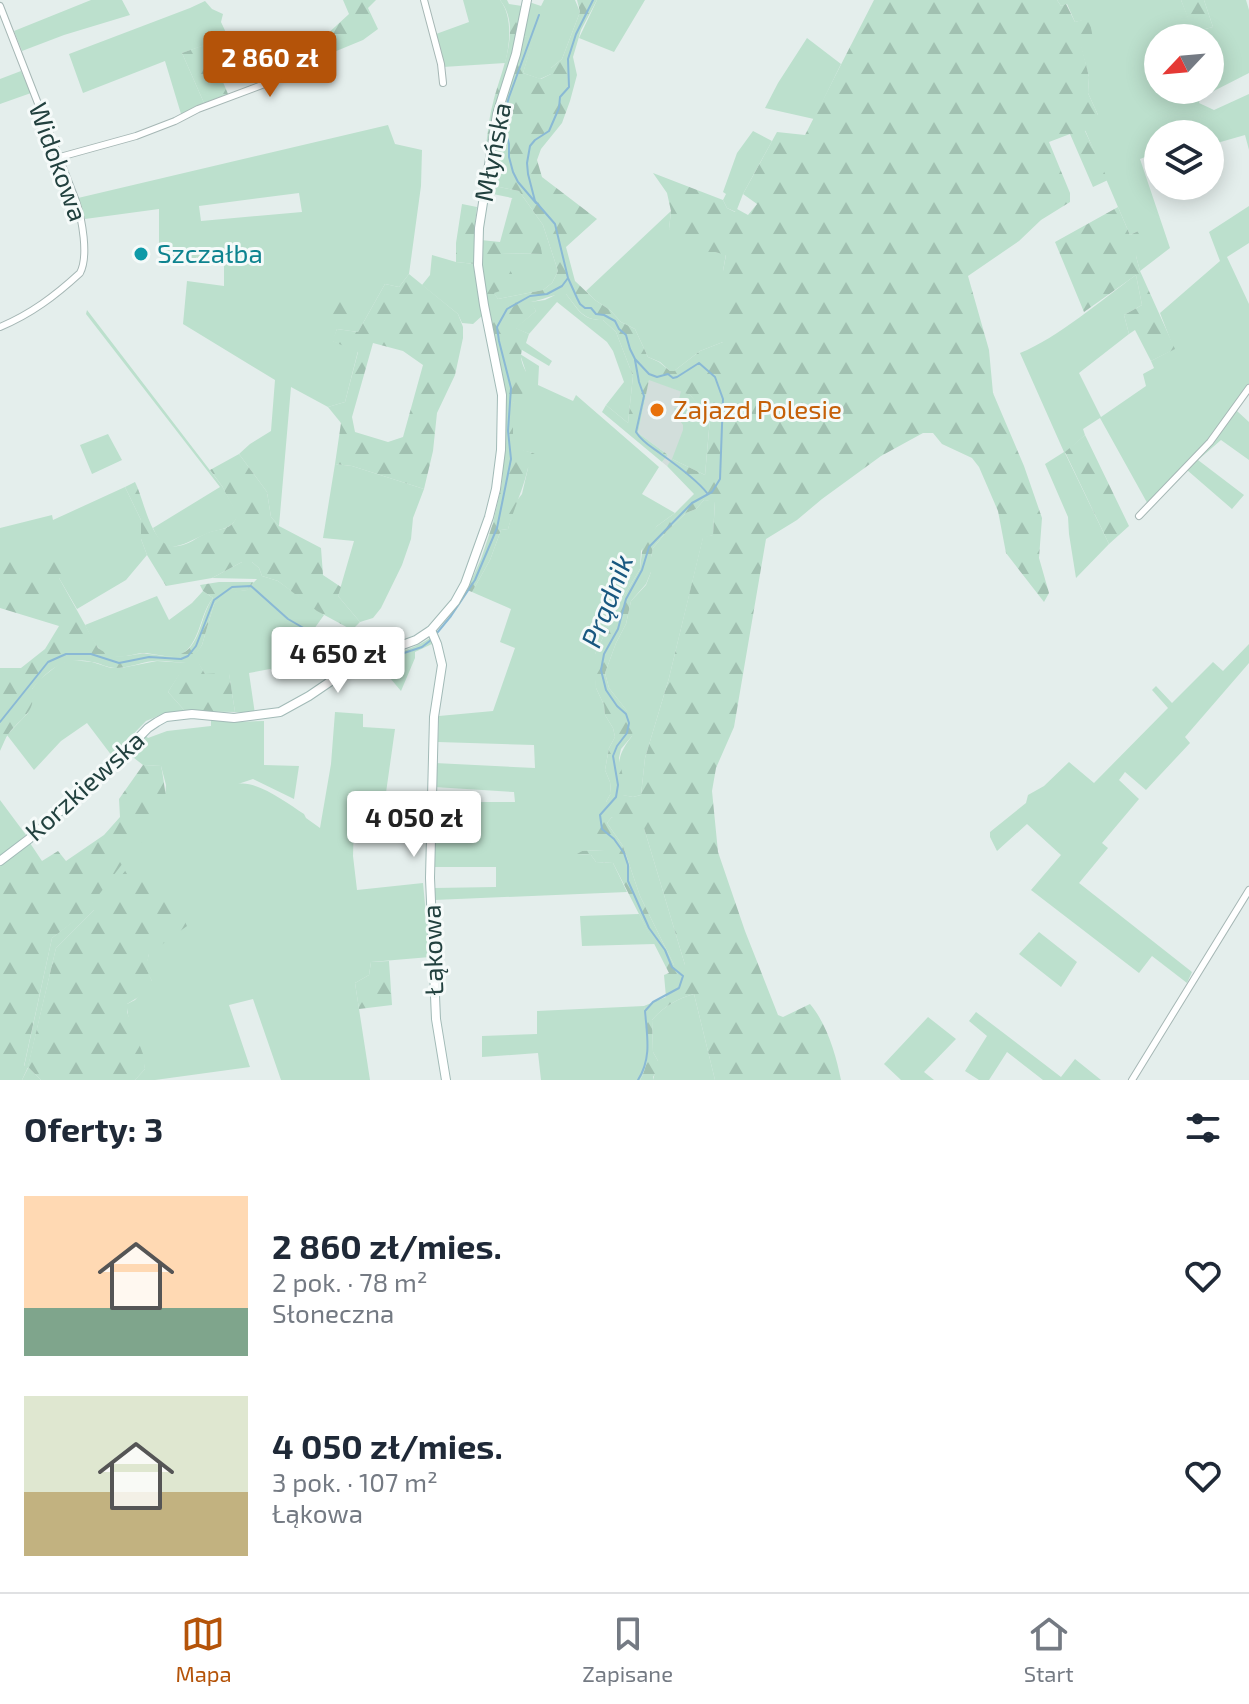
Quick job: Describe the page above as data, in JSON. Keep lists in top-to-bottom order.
{
  "streets": {
    "street": [
      "Młyńska",
      "Widokowa",
      "Korzkiewska",
      "Łąkowa"
    ]
  },
  "crossings": [
    ["Młyńska", "Korzkiewska"],
    ["Korzkiewska", "Łąkowa"]
  ],
  "water": ["Prądnik"],
  "places": ["Szczałba", "Zajazd Polesie"],
  "north": "bottom left",
  "page": {
    "price": ["2 860 zł", "4 650 zł", "4 050 zł"],
    "heading": "Oferty: 3",
    "list": [
      {
        "name": "2 860 zł/mies.",
        "note": "2 pok. · 78 m² · Słoneczna"
      },
      {
        "name": "4 050 zł/mies.",
        "note": "3 pok. · 107 m² · Łąkowa"
      }
    ],
    "tabs": ["Mapa", "Zapisane", "Start"]
  }
}
